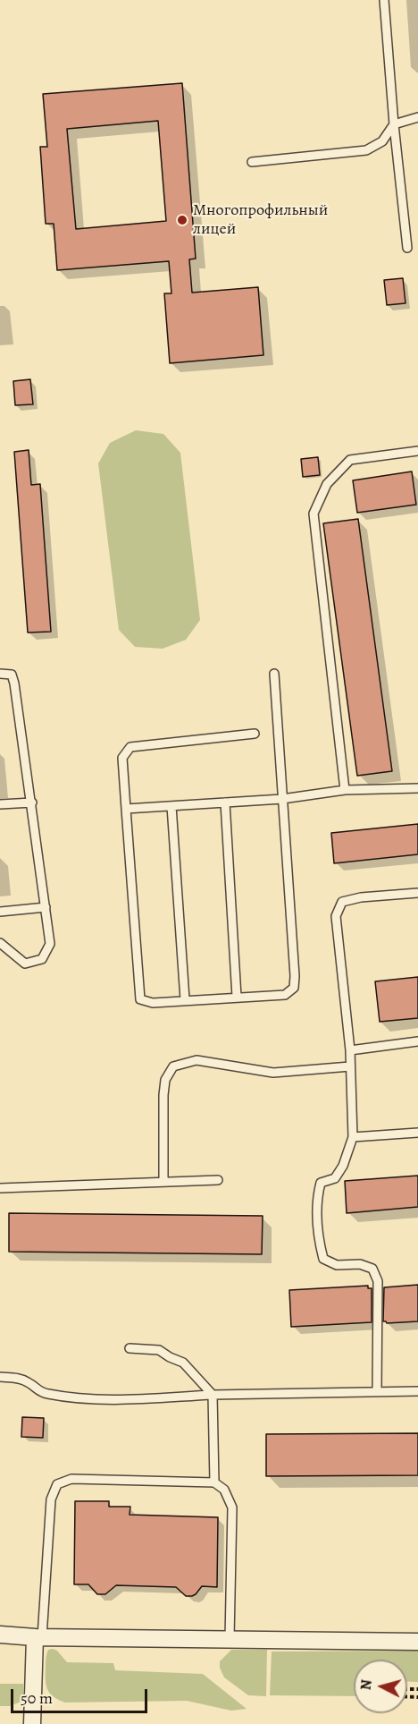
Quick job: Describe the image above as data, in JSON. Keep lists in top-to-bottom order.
{
  "places": ["Многопрофильный лицей"],
  "scale_bar": "50 m",
  "north": "left"
}
